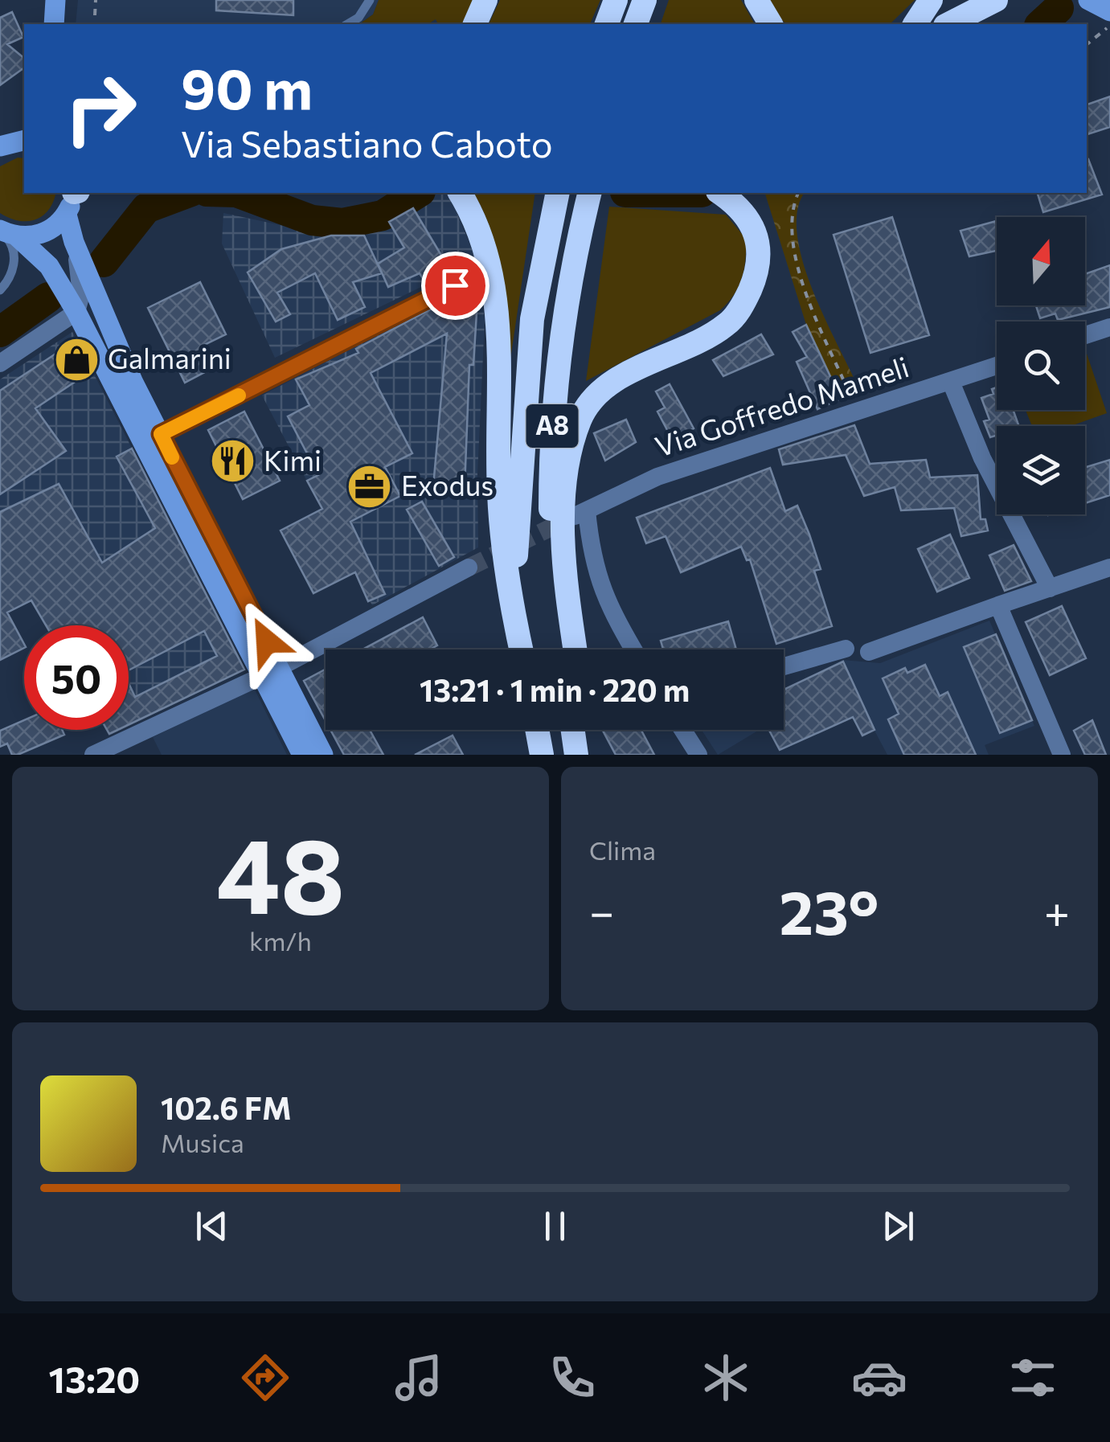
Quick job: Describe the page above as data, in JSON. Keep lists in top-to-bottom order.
{
  "streets": {
    "highway": ["A8"],
    "street": ["Via Goffredo Mameli"]
  },
  "places": {
    "shop": ["Galmarini"],
    "restaurant": ["Kimi"],
    "office": ["Exodus"]
  },
  "north": "top",
  "page": {
    "turn": ["90 m", "Via Sebastiano Caboto"],
    "limit": "50",
    "trip": "13:21 · 1 min · 220 m",
    "tile": [
      ["48", "km/h"],
      "Clima"
    ],
    "heat": ["−", "23°", "+"],
    "song": ["102.6 FM", "Musica"],
    "tabs": "13:20"
  }
}
